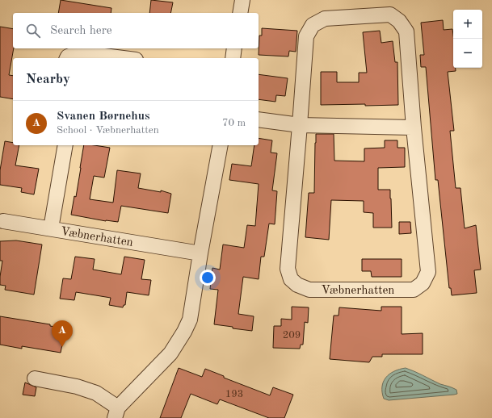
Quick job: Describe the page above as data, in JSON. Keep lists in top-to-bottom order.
{
  "streets": {
    "street": ["Væbnerhatten"]
  },
  "house_numbers": ["209", "193"],
  "page": {
    "map_buttons": ["+", "−"],
    "search": "Search here",
    "heading": "Nearby",
    "list": [
      {
        "mark": "A",
        "name": "Svanen Børnehus",
        "note": "School · Væbnerhatten",
        "value": "70 m"
      }
    ],
    "pins": "A"
  }
}
